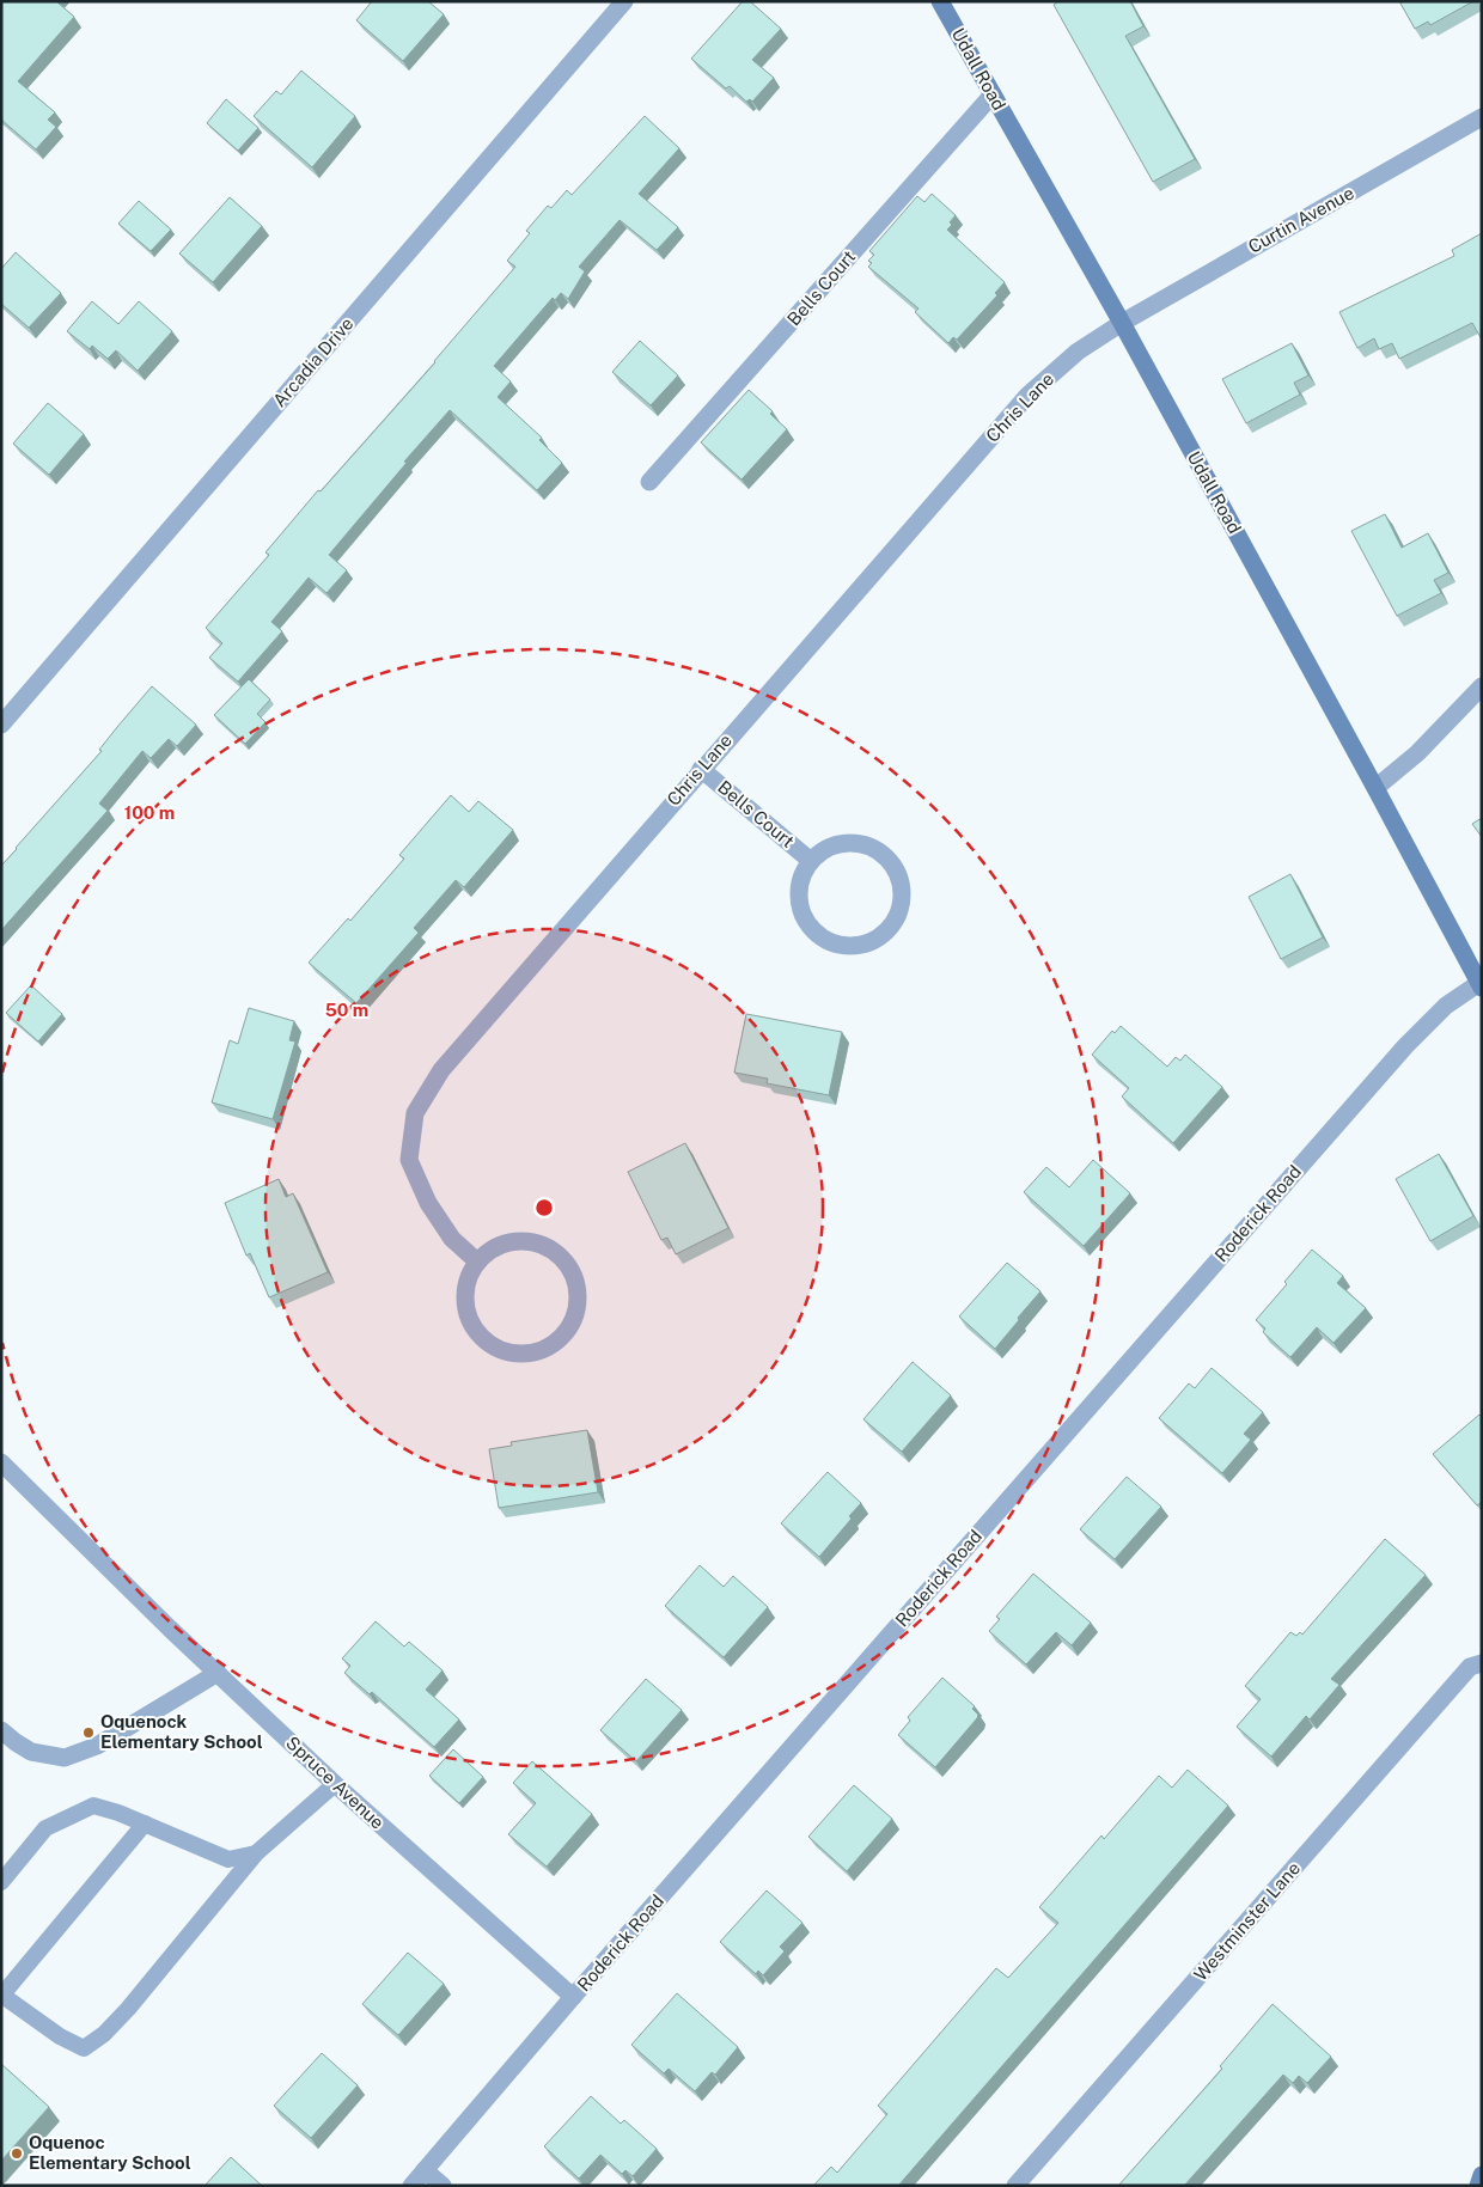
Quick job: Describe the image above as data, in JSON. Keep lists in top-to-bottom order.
{
  "streets": {
    "main road": ["Udall Road"],
    "street": [
      "Curtin Avenue",
      "Bells Court",
      "Arcadia Drive",
      "Chris Lane",
      "Roderick Road",
      "Spruce Avenue",
      "Westminster Lane"
    ]
  },
  "crossings": [
    ["Udall Road", "Curtin Avenue"],
    ["Udall Road", "Bells Court"],
    ["Udall Road", "Chris Lane"],
    ["Udall Road", "Roderick Road"],
    ["Curtin Avenue", "Chris Lane"],
    ["Bells Court", "Chris Lane"],
    ["Roderick Road", "Spruce Avenue"]
  ],
  "places": ["Oquenock Elementary School", "Oquenoc Elementary School"],
  "rings": ["100 m", "50 m"]
}
